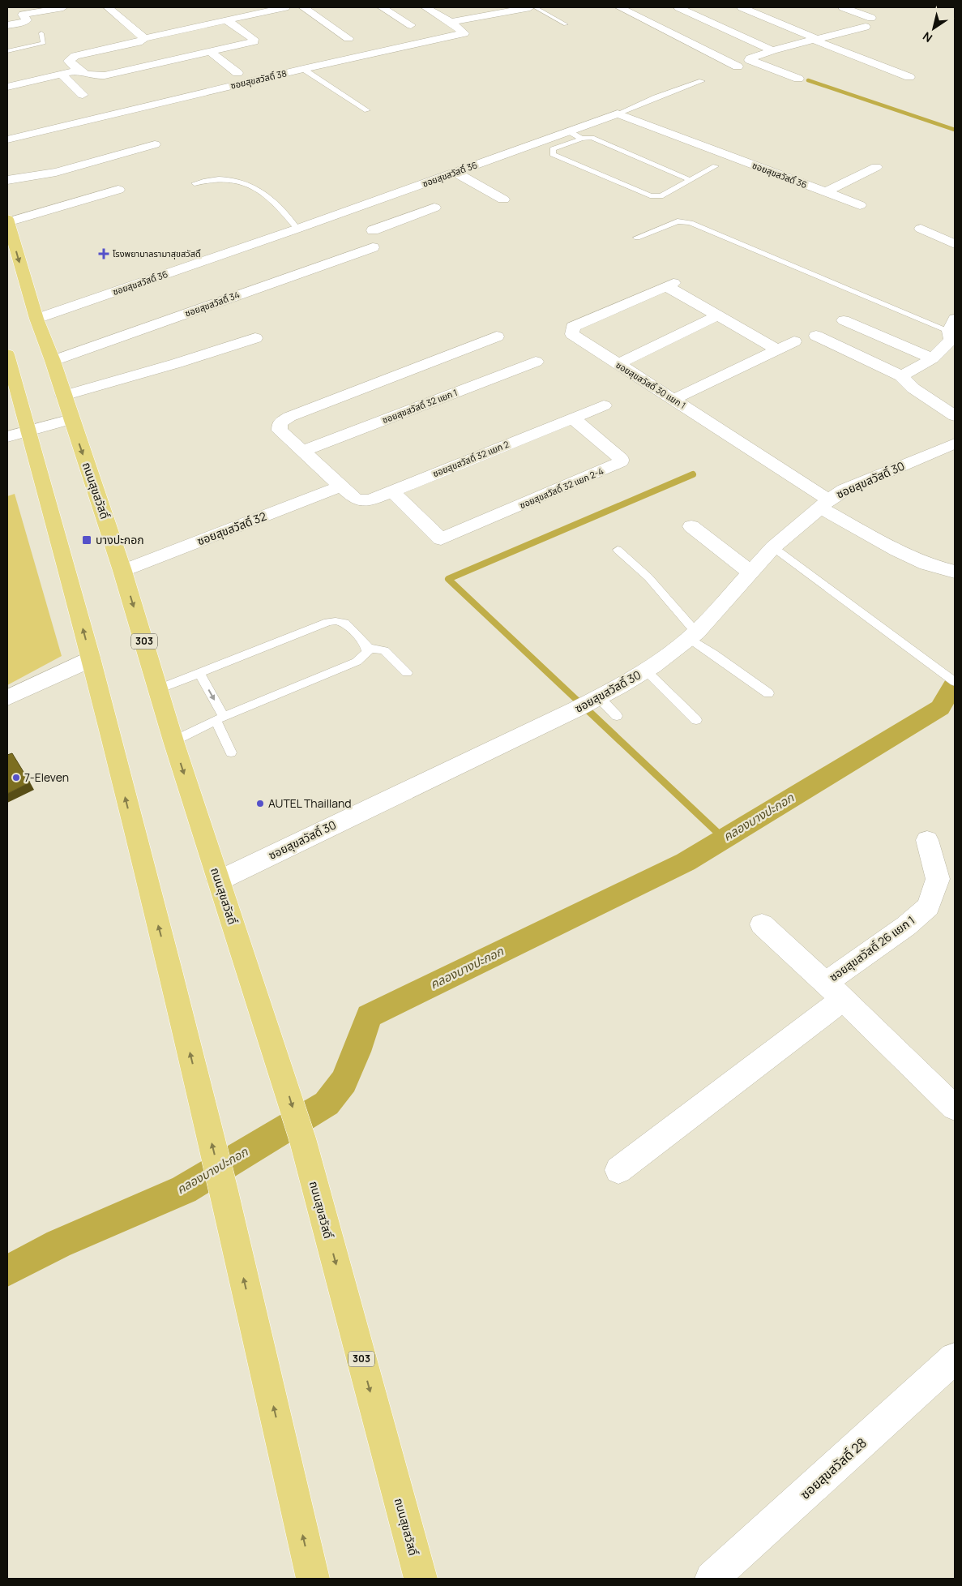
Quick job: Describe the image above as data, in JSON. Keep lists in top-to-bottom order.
{
  "streets": {
    "main road": ["ถนนสุขสวัสดิ์", "303"],
    "street": [
      "ซอยสุขสวัสดิ์ 38",
      "ซอยสุขสวัสดิ์ 36",
      "ซอยสุขสวัสดิ์ 34",
      "ซอยสุขสวัสดิ์ 30 แยก 1",
      "ซอยสุขสวัสดิ์ 32 แยก 1",
      "ซอยสุขสวัสดิ์ 32 แยก 2",
      "ซอยสุขสวัสดิ์ 30",
      "ซอยสุขสวัสดิ์ 32 แยก 2-4",
      "ซอยสุขสวัสดิ์ 32",
      "ซอยสุขสวัสดิ์ 26 แยก 1",
      "ซอยสุขสวัสดิ์ 28"
    ]
  },
  "crossings": [
    ["ซอยสุขสวัสดิ์ 36", "ถนนสุขสวัสดิ์"],
    ["ซอยสุขสวัสดิ์ 34", "ถนนสุขสวัสดิ์"],
    ["ซอยสุขสวัสดิ์ 30 แยก 1", "ซอยสุขสวัสดิ์ 30"],
    ["ซอยสุขสวัสดิ์ 32 แยก 1", "ซอยสุขสวัสดิ์ 32 แยก 2"],
    ["ซอยสุขสวัสดิ์ 32 แยก 2", "ซอยสุขสวัสดิ์ 32 แยก 2-4"],
    ["ซอยสุขสวัสดิ์ 32 แยก 2", "ซอยสุขสวัสดิ์ 32"],
    ["ซอยสุขสวัสดิ์ 30", "ถนนสุขสวัสดิ์"],
    ["ถนนสุขสวัสดิ์", "ซอยสุขสวัสดิ์ 32"]
  ],
  "water": ["คลองบางปะกอก"],
  "places": {
    "health": ["โรงพยาบาลรามาสุขสวัสดิ์"],
    "transit": ["บางปะกอก"],
    "other": ["7-Eleven", "AUTEL Thailland"]
  },
  "north": "bottom left"
}
